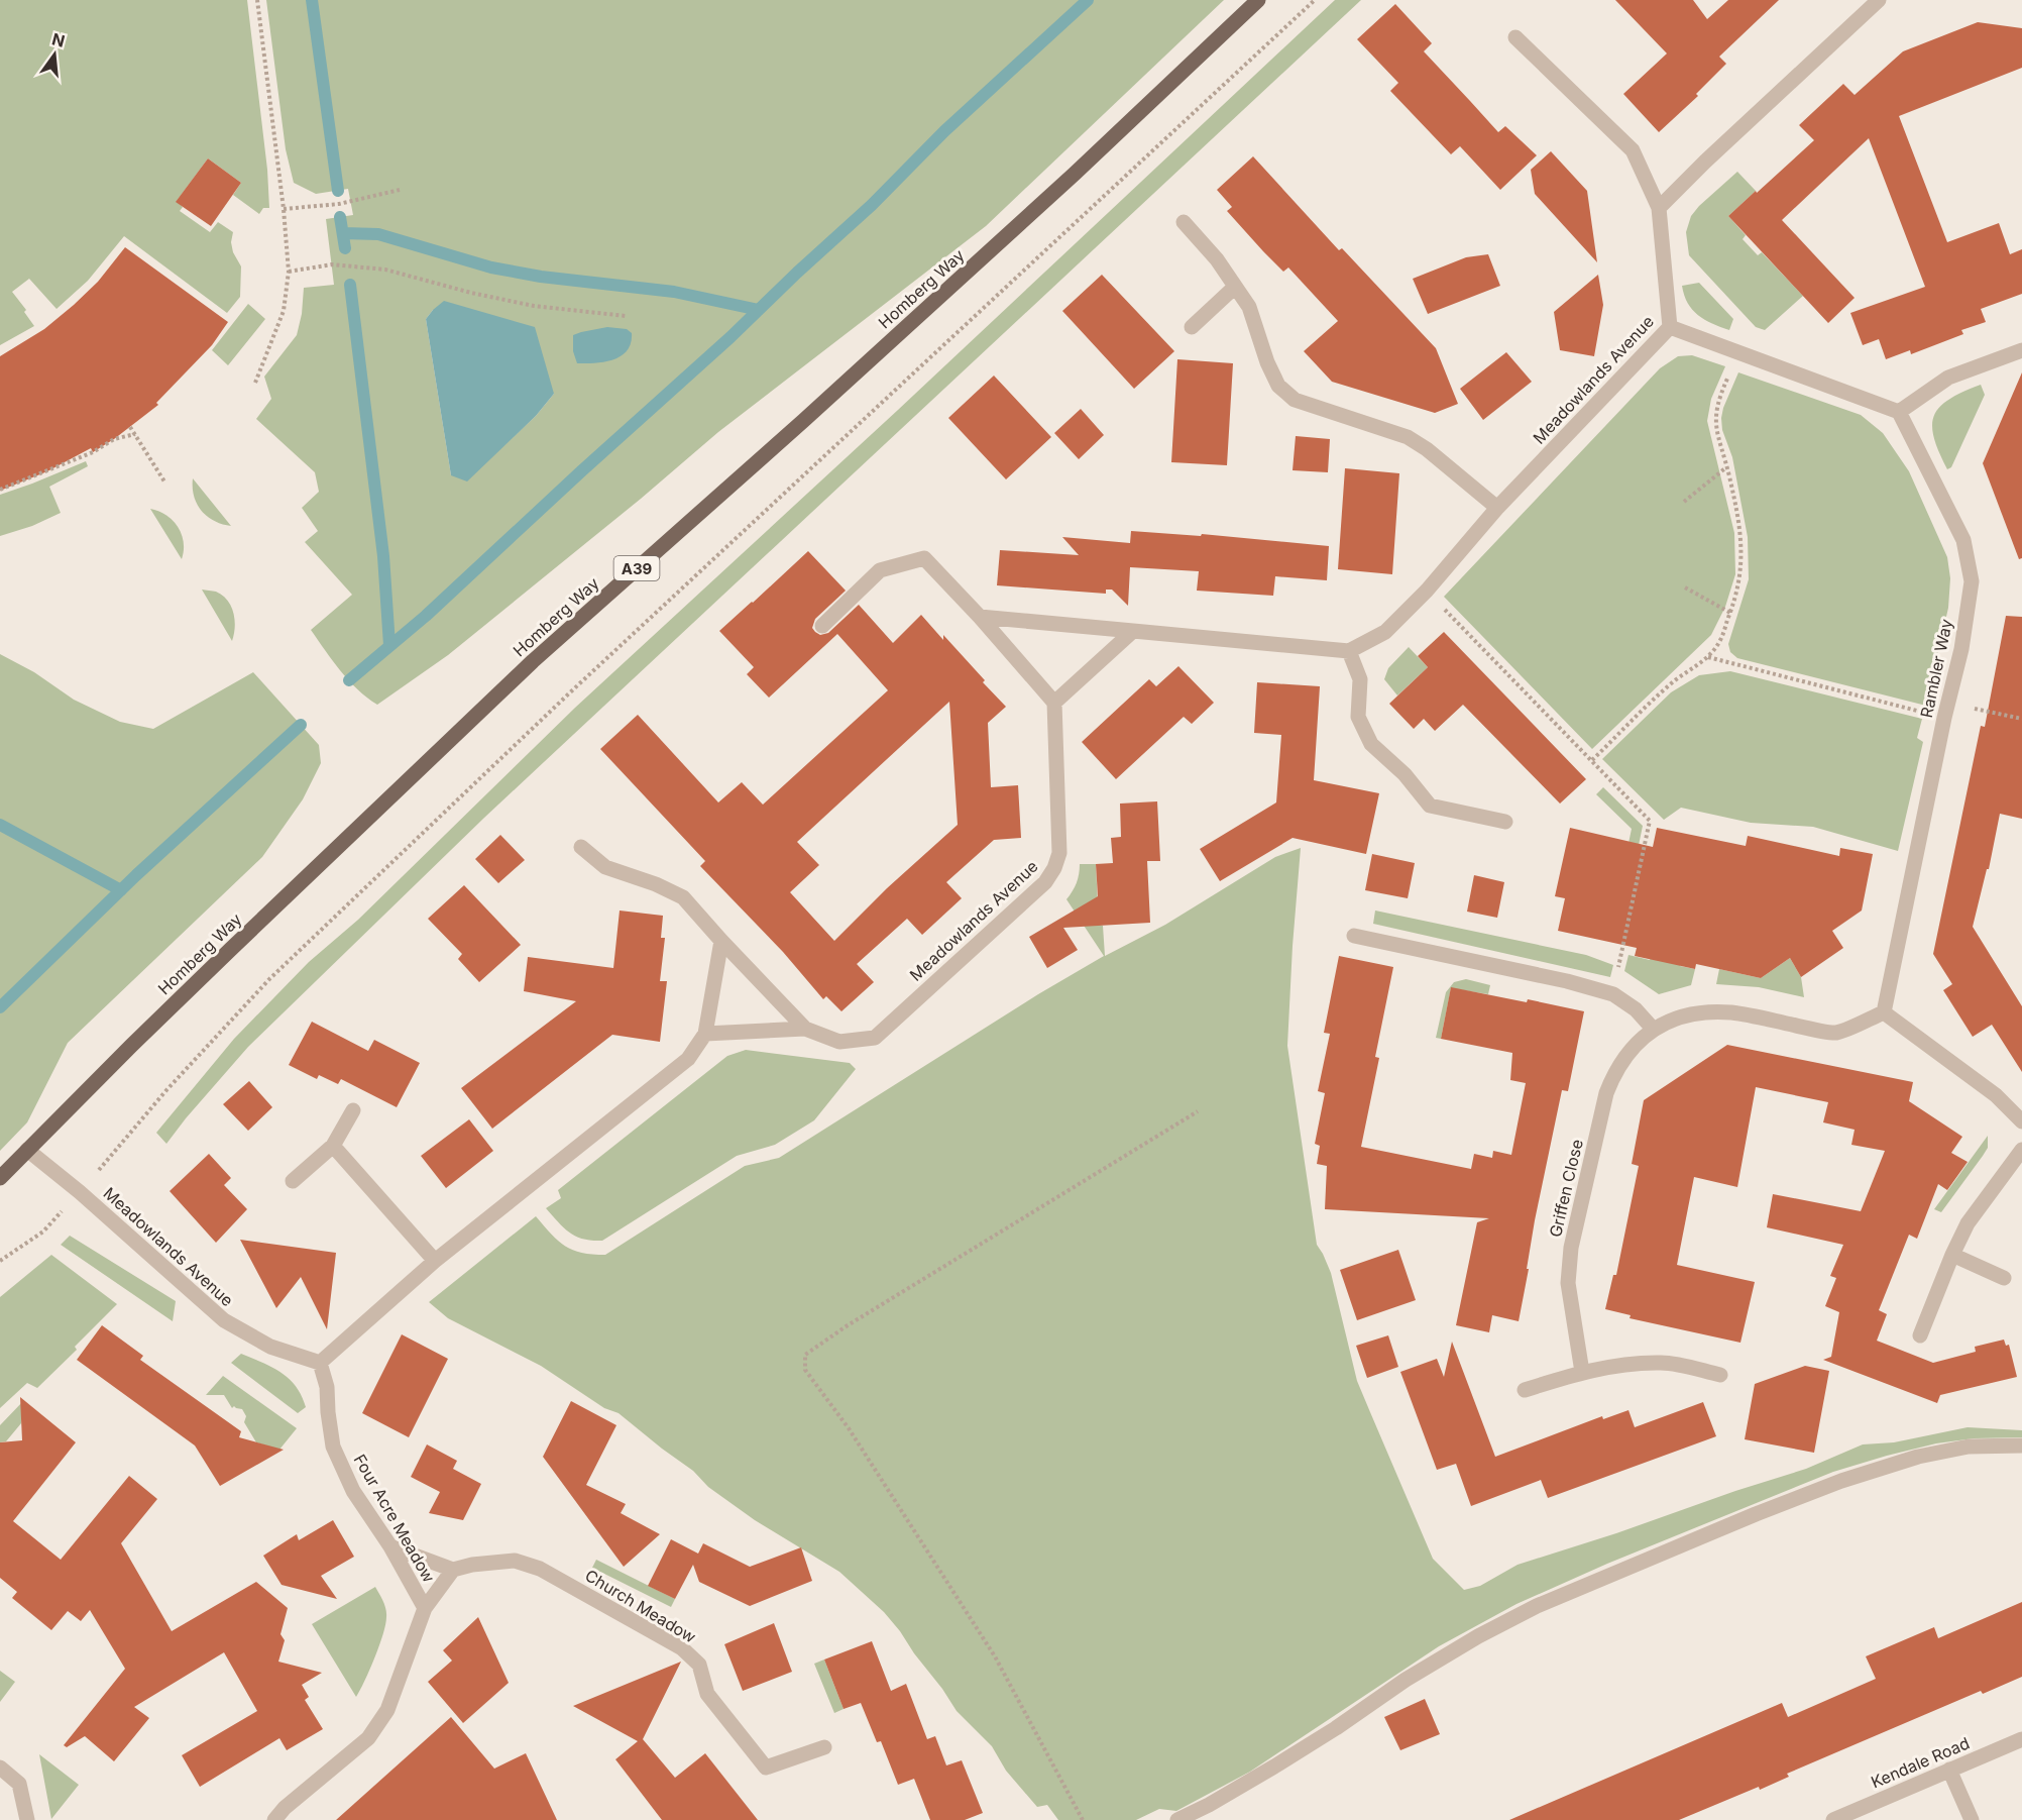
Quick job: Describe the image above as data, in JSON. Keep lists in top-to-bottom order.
{
  "streets": {
    "main road": ["Homberg Way", "A39"],
    "street": [
      "Meadowlands Avenue",
      "Rambler Way",
      "Griffen Close",
      "Four Acre Meadow",
      "Church Meadow",
      "Kendale Road"
    ]
  },
  "crossings": [
    ["Homberg Way", "Meadowlands Avenue"],
    ["Meadowlands Avenue", "Four Acre Meadow"],
    ["Rambler Way", "Griffen Close"]
  ],
  "north": "top"
}
